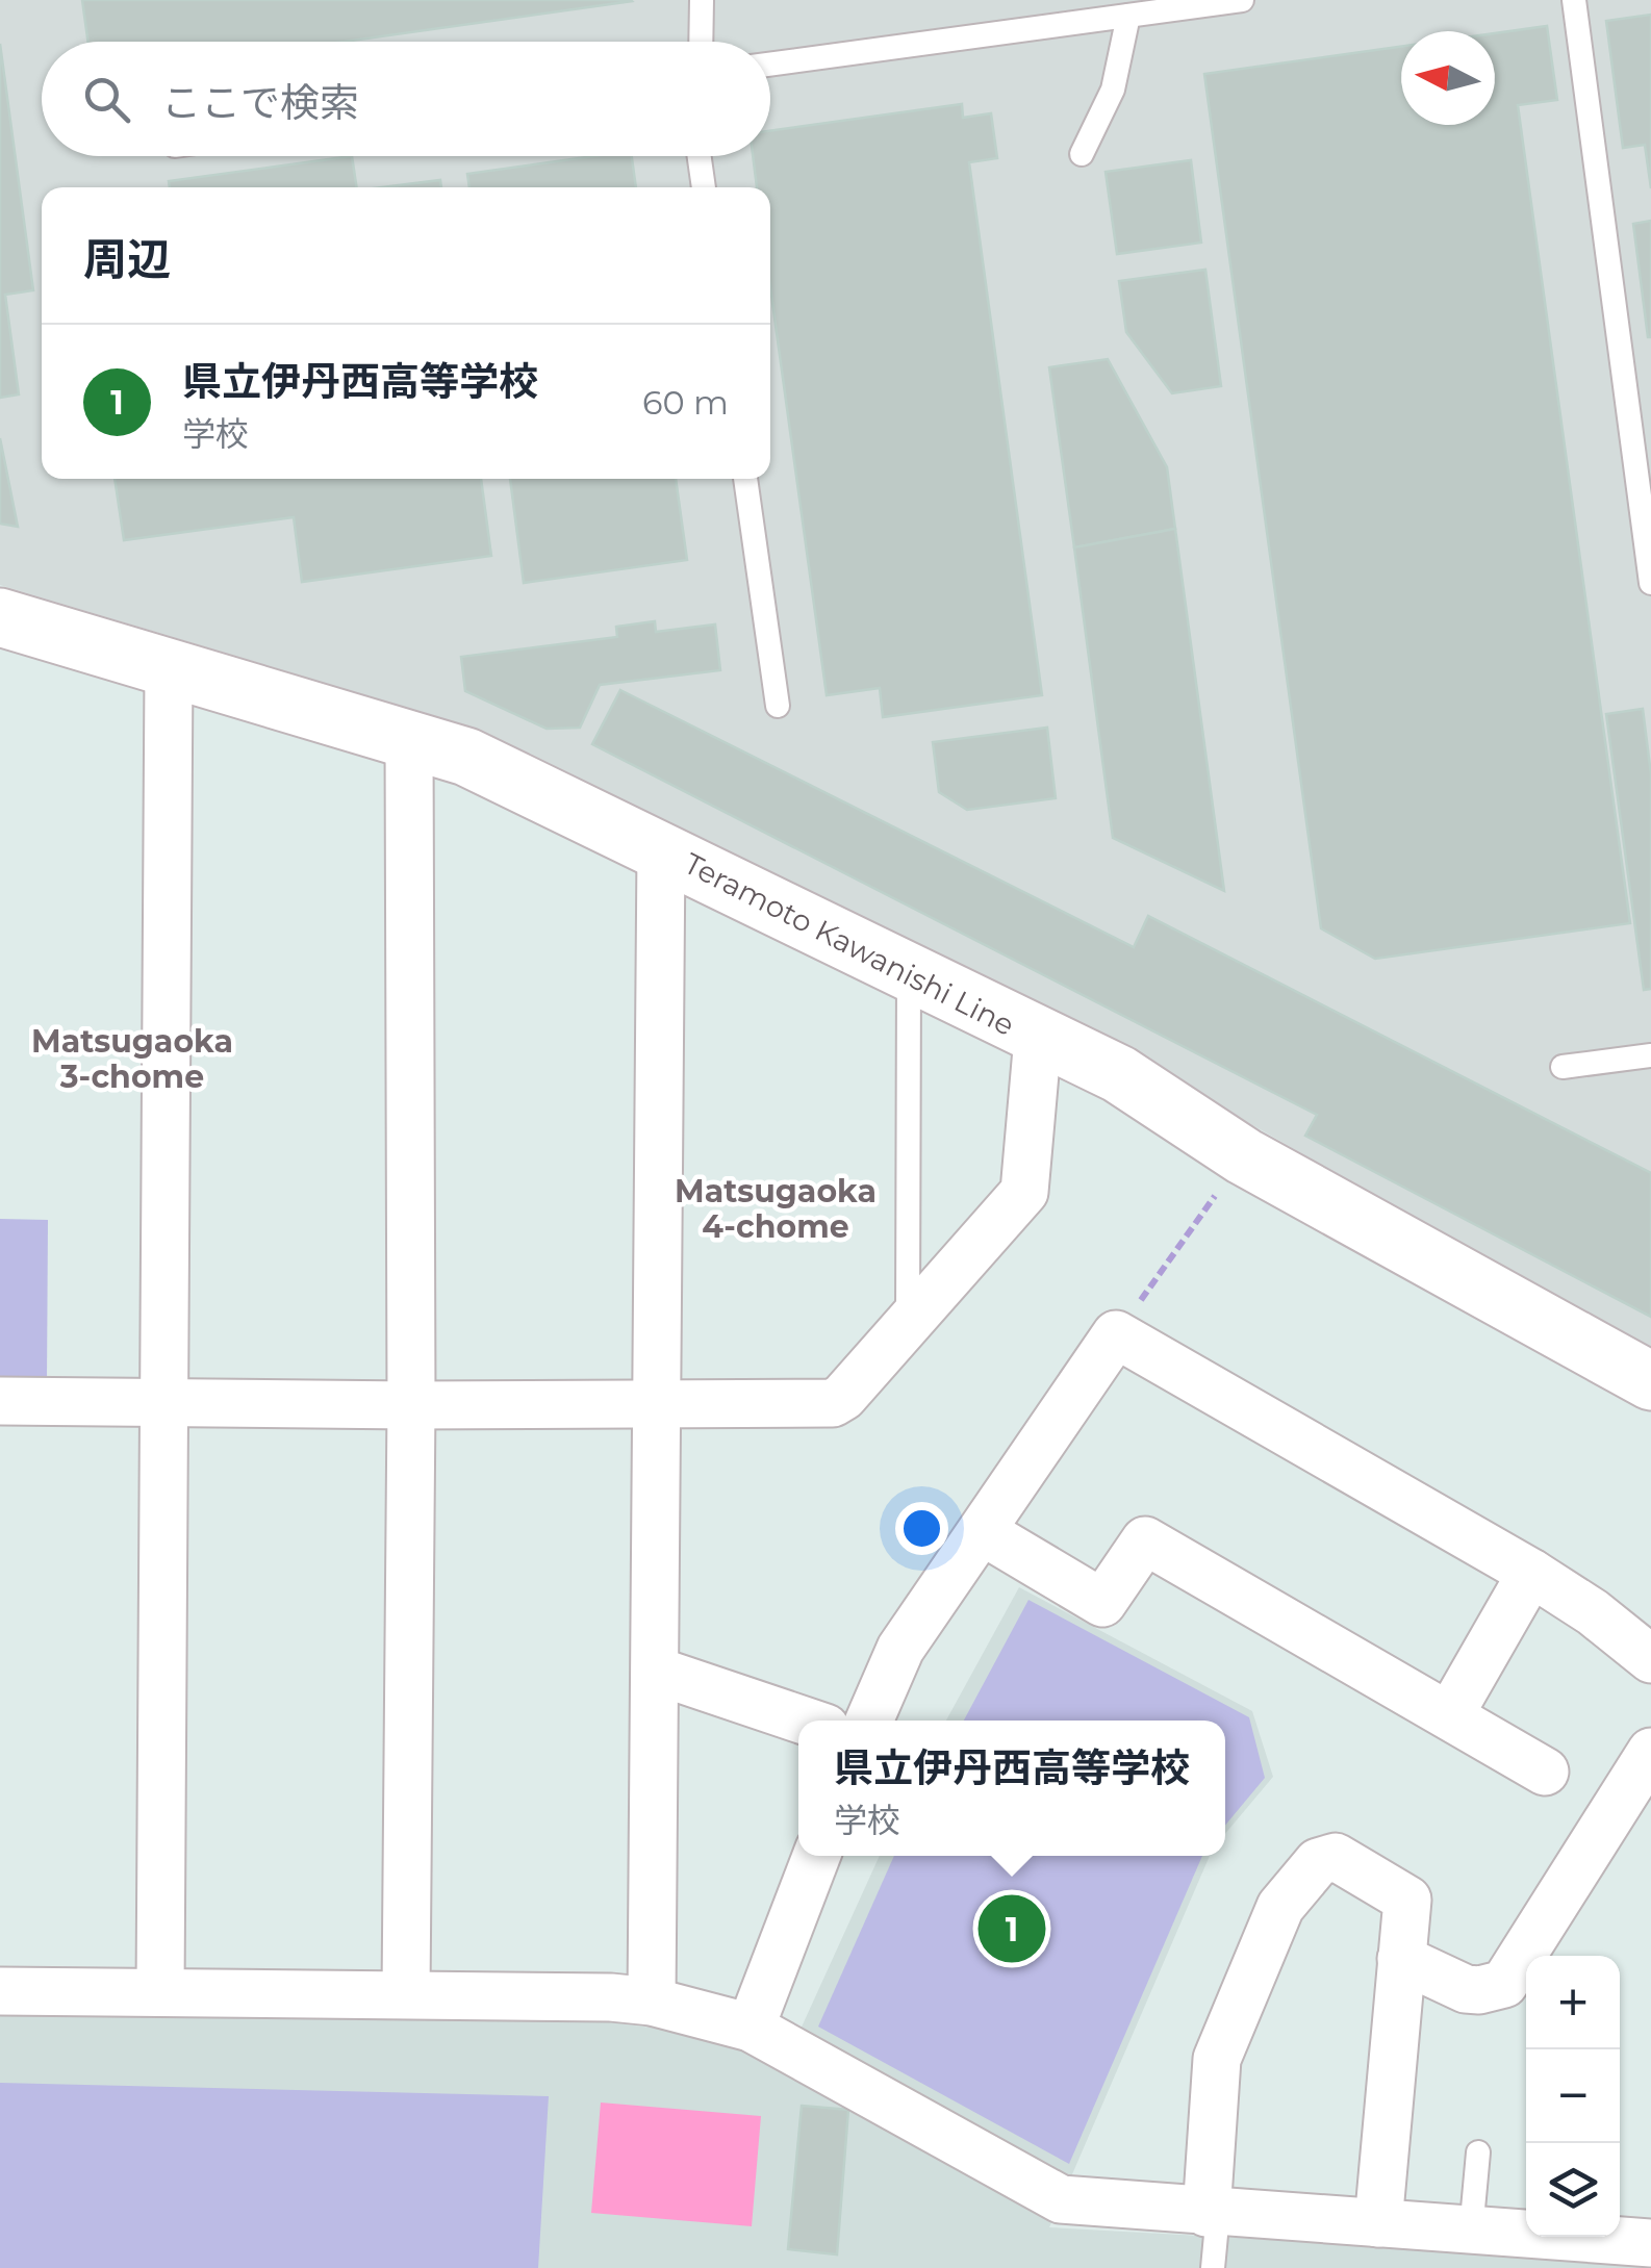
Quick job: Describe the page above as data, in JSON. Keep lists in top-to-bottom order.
{
  "streets": {
    "main road": ["Teramoto Kawanishi Line"]
  },
  "districts": ["Matsugaoka 3-chome", "Matsugaoka 4-chome"],
  "north": "left",
  "page": {
    "search": "ここで検索",
    "heading": "周辺",
    "list": [
      {
        "mark": "1",
        "name": "県立伊丹西高等学校",
        "note": "学校",
        "value": "60 m"
      }
    ],
    "popup": ["県立伊丹西高等学校", "学校"],
    "pins": "1",
    "map_buttons": ["+", "−"]
  }
}
